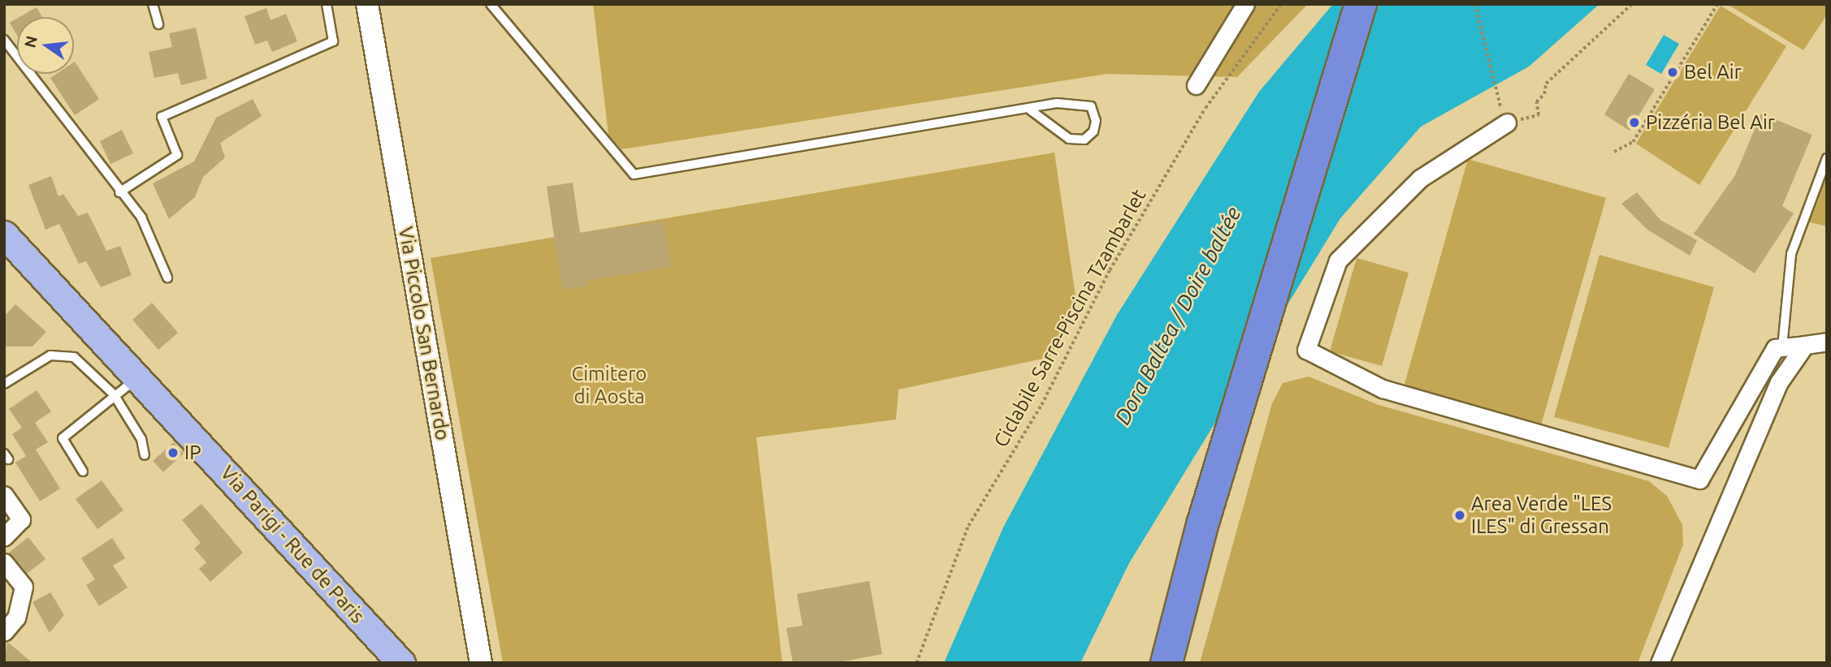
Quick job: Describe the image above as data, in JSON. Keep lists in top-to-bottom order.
{
  "streets": {
    "main road": ["Via Parigi - Rue de Paris"],
    "street": ["Via Piccolo San Bernardo"],
    "path": ["Ciclabile Sarre-Piscina Tzambarlet"]
  },
  "water": ["Dora Baltea / Doire baltée"],
  "parks": ["Cimitero di Aosta"],
  "places": [
    "Bel Air",
    "Pizzéria Bel Air",
    "IP",
    "Area Verde \"LES ILES\" di Gressan"
  ],
  "north": "left"
}
